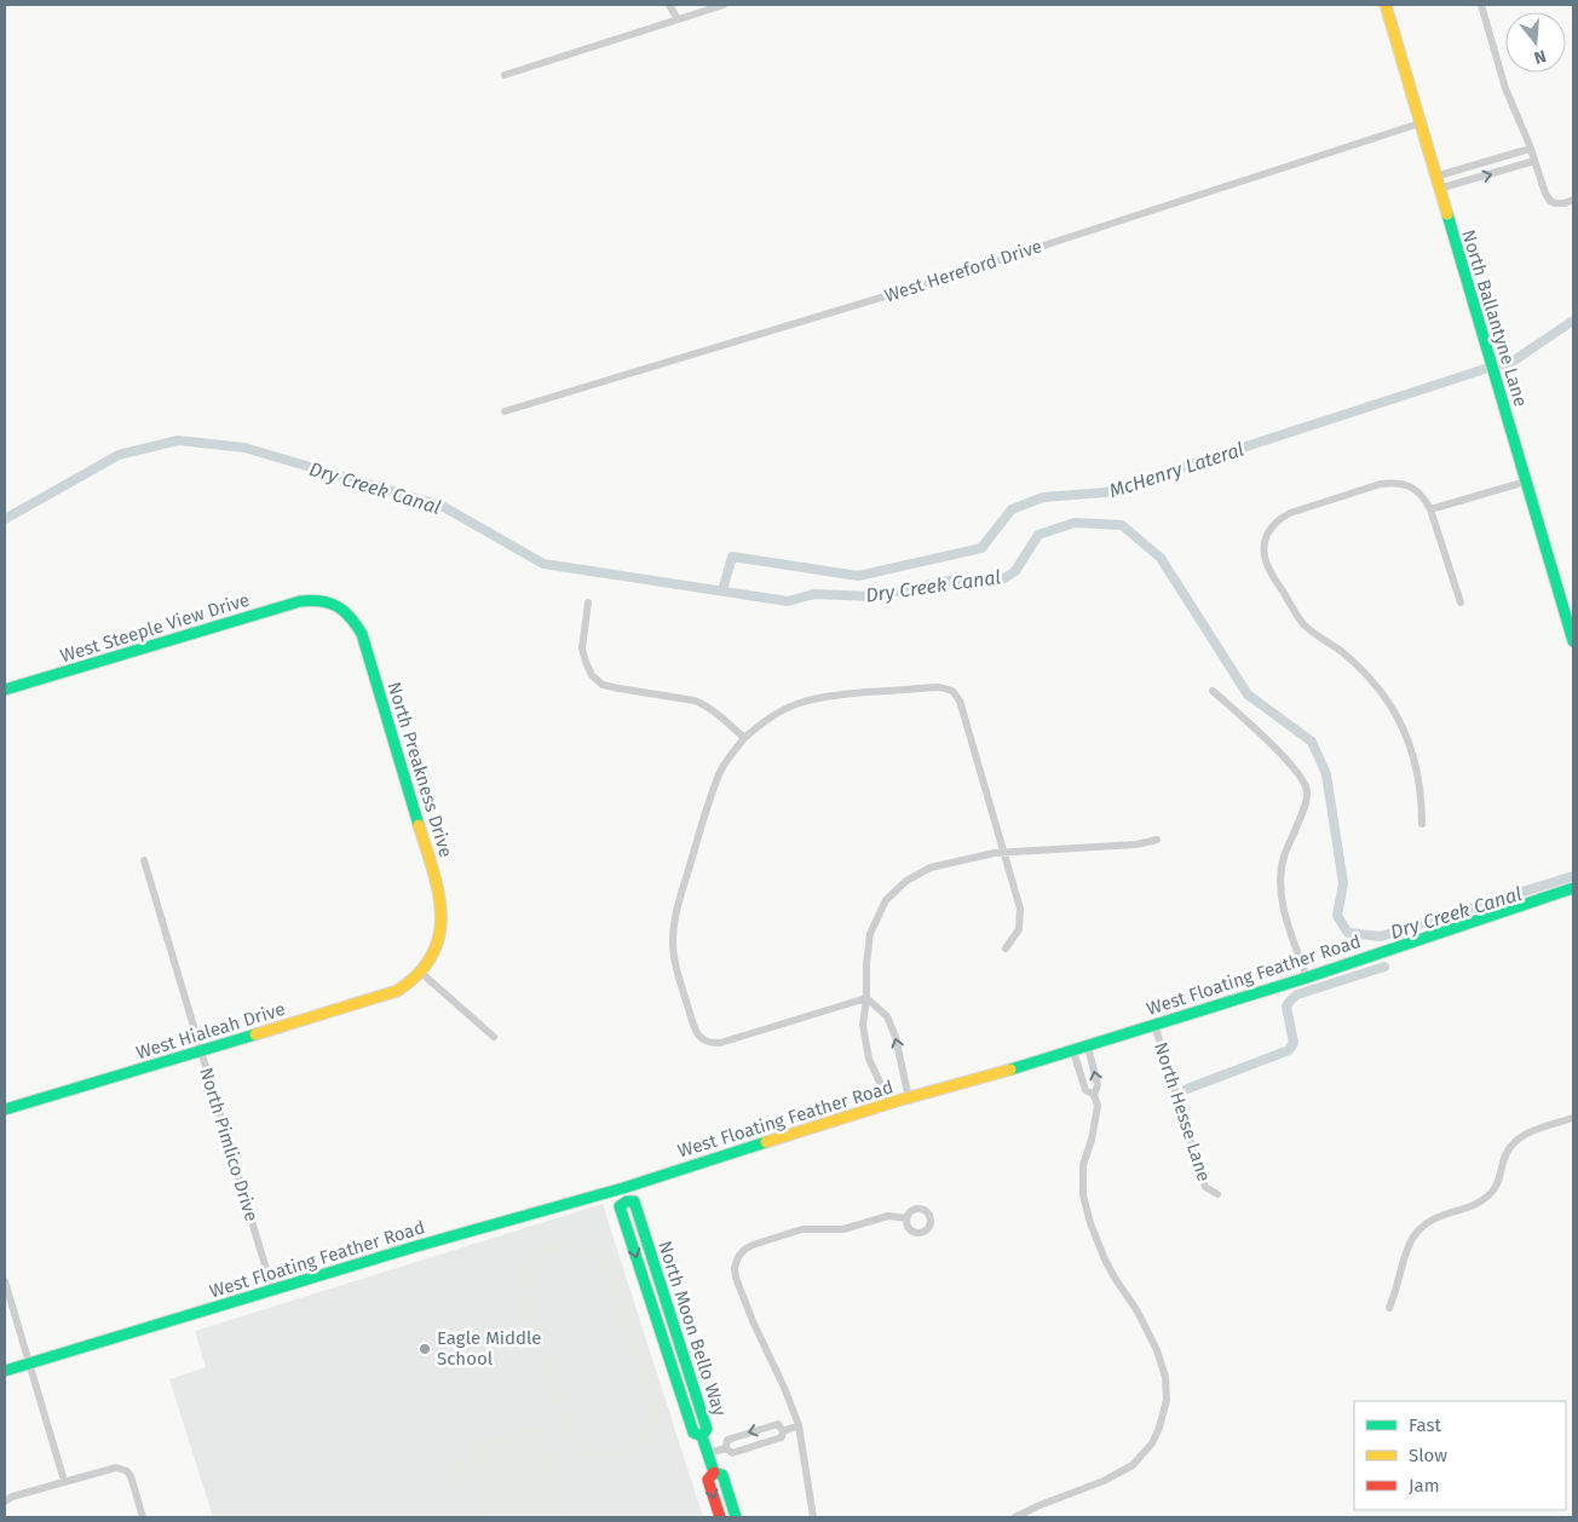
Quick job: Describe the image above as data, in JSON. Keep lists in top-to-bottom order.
{
  "streets": {
    "street": [
      "West Hereford Drive",
      "North Ballantyne Lane",
      "West Steeple View Drive",
      "North Preakness Drive",
      "West Floating Feather Road",
      "West Hialeah Drive",
      "North Hesse Lane",
      "North Pimlico Drive",
      "North Moon Bello Way"
    ]
  },
  "crossings": [
    ["West Hereford Drive", "North Ballantyne Lane"],
    ["West Steeple View Drive", "North Preakness Drive"],
    ["North Preakness Drive", "West Hialeah Drive"],
    ["West Floating Feather Road", "North Hesse Lane"],
    ["West Floating Feather Road", "North Pimlico Drive"],
    ["West Floating Feather Road", "North Moon Bello Way"],
    ["West Hialeah Drive", "North Pimlico Drive"]
  ],
  "water": ["McHenry Lateral", "Dry Creek Canal"],
  "places": ["Eagle Middle School"],
  "legend": ["Fast", "Slow", "Jam"],
  "north": "bottom"
}
